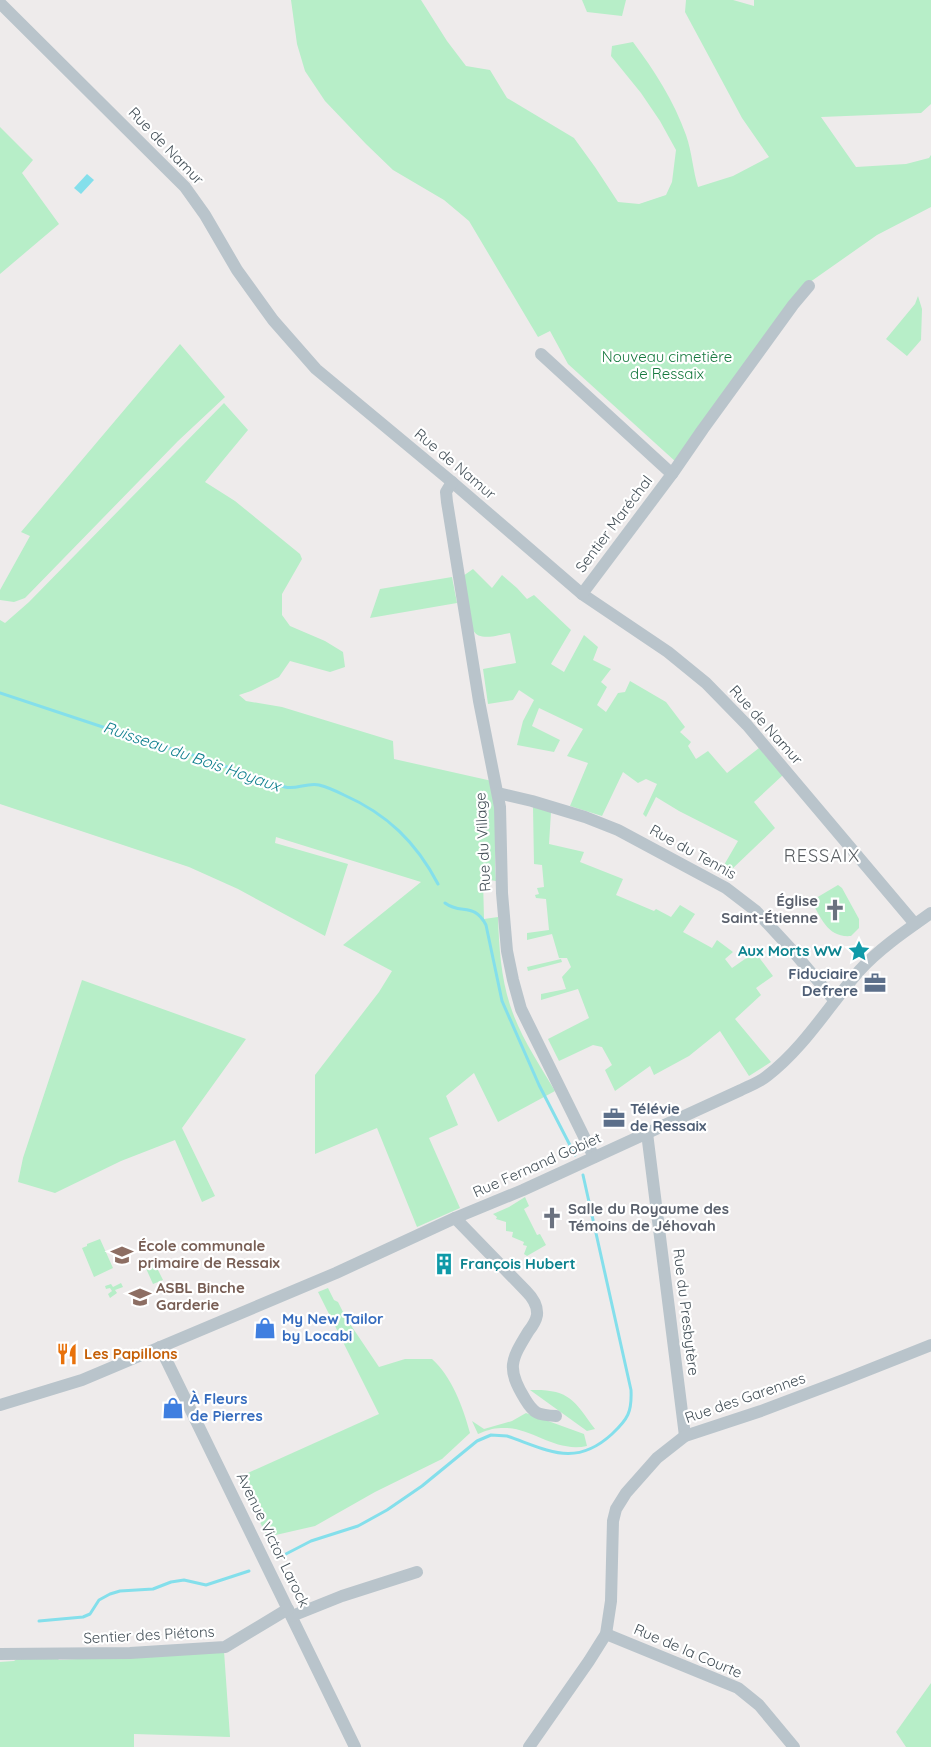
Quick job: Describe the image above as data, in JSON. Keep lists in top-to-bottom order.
{
  "streets": {
    "street": [
      "Rue de Namur",
      "Sentier Maréchal",
      "Rue du Village",
      "Rue du Tennis",
      "Rue Fernand Gobiet",
      "Rue du Presbytère",
      "Rue des Garennes",
      "Avenue Victor Larock",
      "Sentier des Piétons",
      "Rue de la Courte"
    ]
  },
  "crossings": [
    ["Rue de Namur", "Sentier Maréchal"],
    ["Rue de Namur", "Rue du Village"],
    ["Rue de Namur", "Rue Fernand Gobiet"],
    ["Rue du Village", "Rue du Tennis"],
    ["Rue du Village", "Rue Fernand Gobiet"],
    ["Rue du Tennis", "Rue Fernand Gobiet"],
    ["Rue Fernand Gobiet", "Rue du Presbytère"],
    ["Rue Fernand Gobiet", "Avenue Victor Larock"],
    ["Rue du Presbytère", "Rue des Garennes"],
    ["Rue des Garennes", "Rue de la Courte"],
    ["Avenue Victor Larock", "Sentier des Piétons"]
  ],
  "districts": ["RESSAIX"],
  "water": ["Ruisseau du Bois Hoyaux"],
  "parks": ["Nouveau cimetière de Ressaix"],
  "places": {
    "church": ["Église Saint-Étienne", "Salle du Royaume des Témoins de Jéhovah"],
    "place": ["Aux Morts WW"],
    "office": ["Fiduciaire Defrere", "Télévie de Ressaix"],
    "school or university": ["École communale primaire de Ressaix", "ASBL Binche Garderie"],
    "building": ["François Hubert"],
    "shop": ["My New Tailor by Locabi", "À Fleurs de Pierres"],
    "restaurant": ["Les Papillons"]
  }
}
